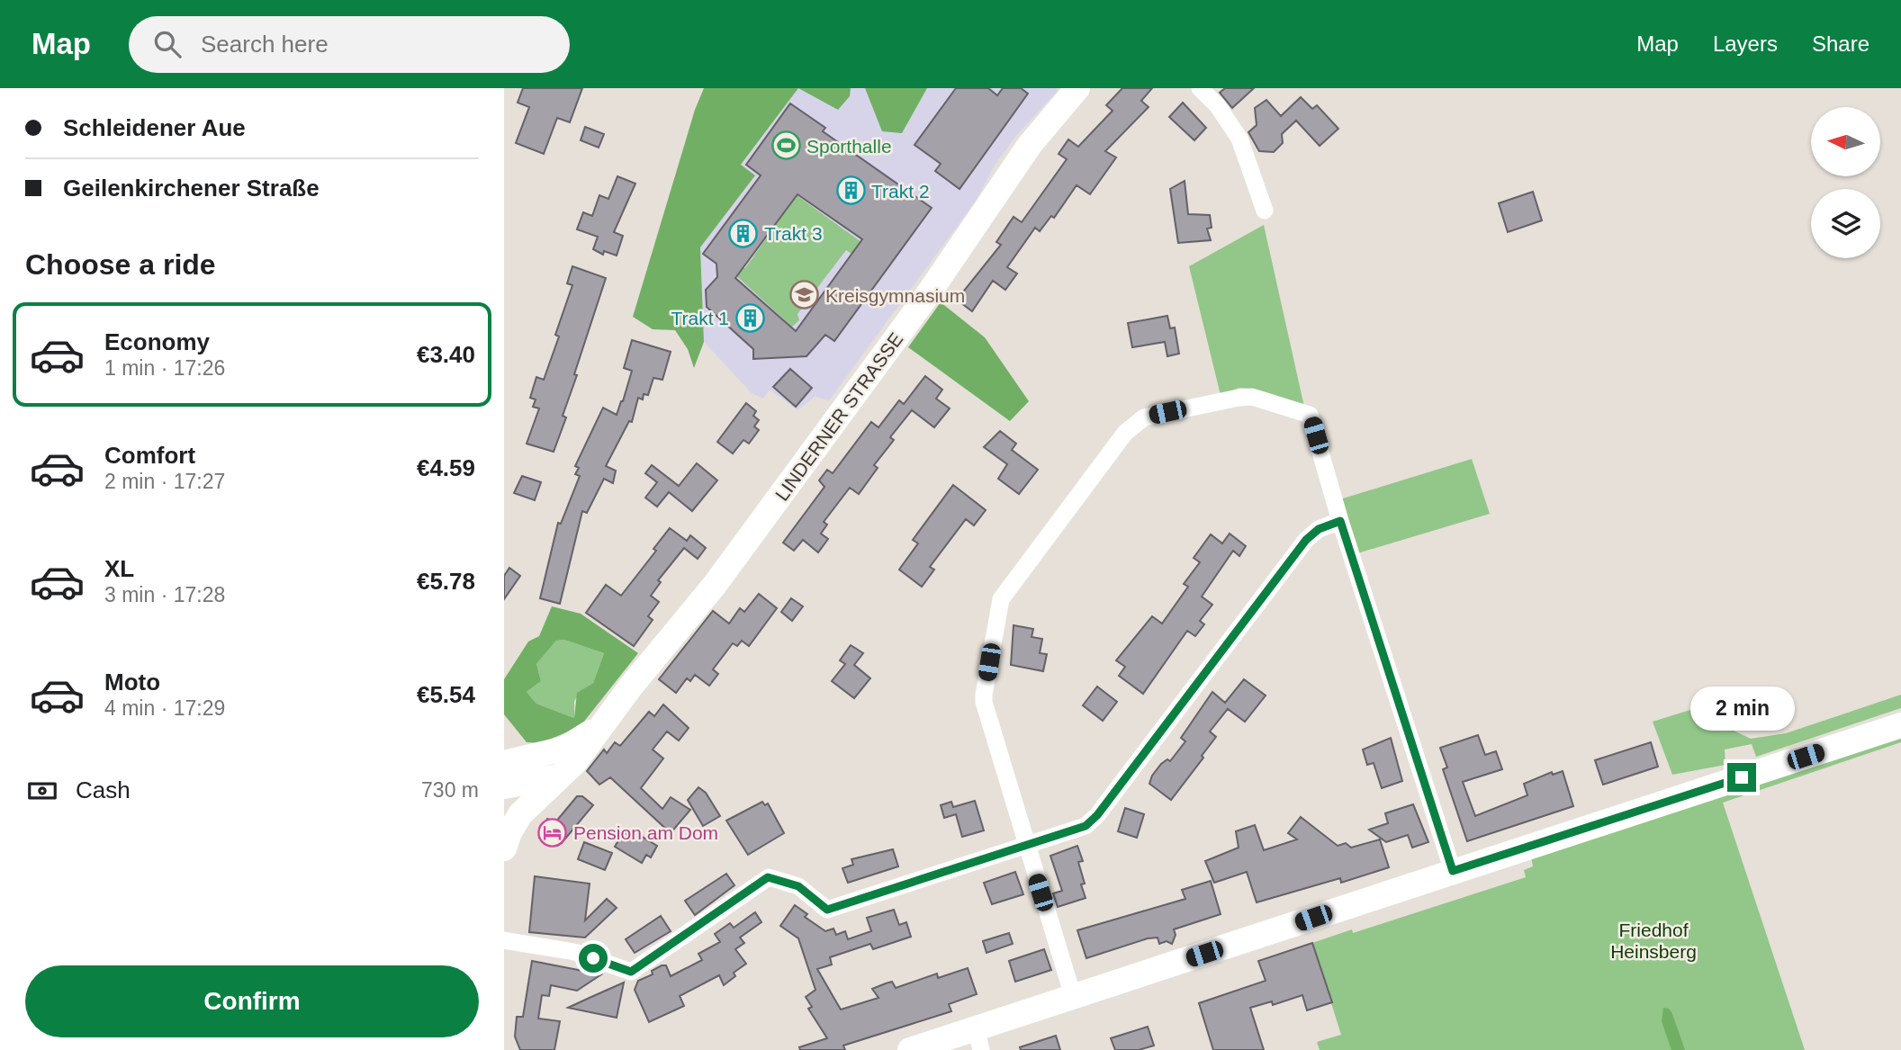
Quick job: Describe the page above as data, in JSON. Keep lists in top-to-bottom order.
{
  "streets": {
    "main road": ["LINDERNER STRASSE"]
  },
  "parks": ["Friedhof Heinsberg"],
  "places": {
    "sports": ["Sporthalle"],
    "building": ["Trakt 2", "Trakt 3", "Trakt 1"],
    "school or university": ["Kreisgymnasium"],
    "hotel": ["Pension am Dom"]
  },
  "north": "left",
  "page": {
    "header": "Map",
    "search": "Search here",
    "nav": ["Map", "Layers", "Share"],
    "banner": ["Schleidener Aue", "Geilenkirchener Straße"],
    "heading": "Choose a ride",
    "list": [
      {
        "name": "Economy",
        "note": "1 min · 17:26",
        "value": "€3.40"
      },
      {
        "name": "Comfort",
        "note": "2 min · 17:27",
        "value": "€4.59"
      },
      {
        "name": "XL",
        "note": "3 min · 17:28",
        "value": "€5.78"
      },
      {
        "name": "Moto",
        "note": "4 min · 17:29",
        "value": "€5.54"
      }
    ],
    "bubble": "2 min",
    "pay": ["Cash", "730 m"],
    "buttons": "Confirm"
  }
}
